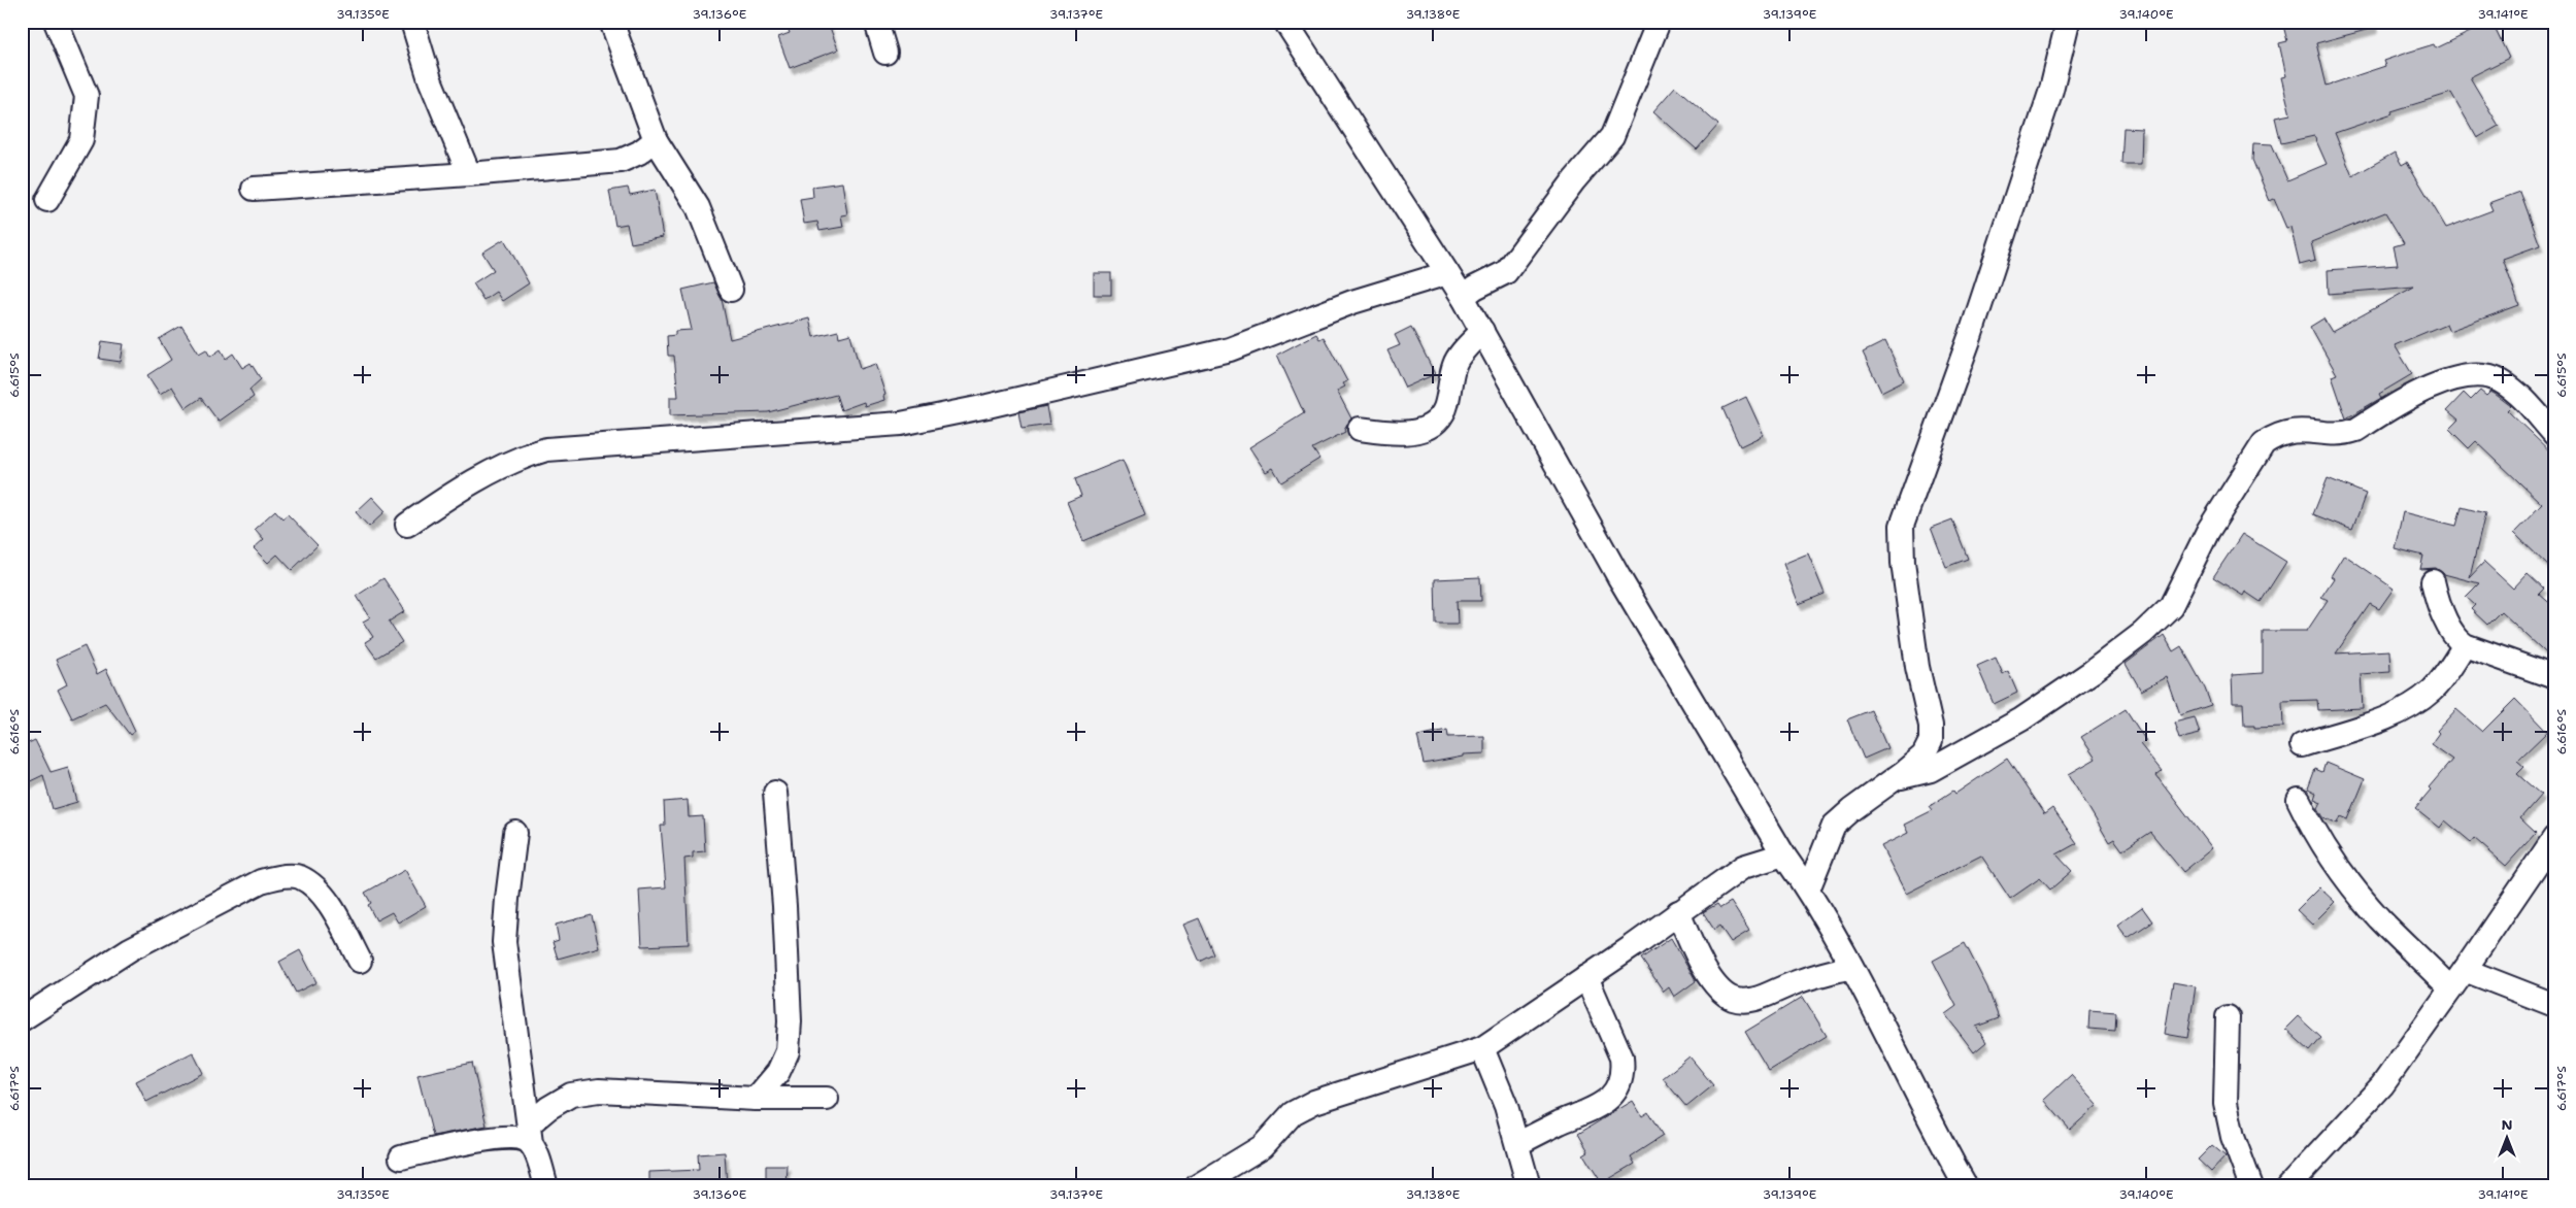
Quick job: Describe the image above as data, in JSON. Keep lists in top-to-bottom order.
{
  "north": "top",
  "coordinates": [
    "39.135°E",
    "39.136°E",
    "39.137°E",
    "39.138°E",
    "39.139°E",
    "39.140°E",
    "39.141°E",
    "6.615°S",
    "6.616°S",
    "6.617°S"
  ]
}
